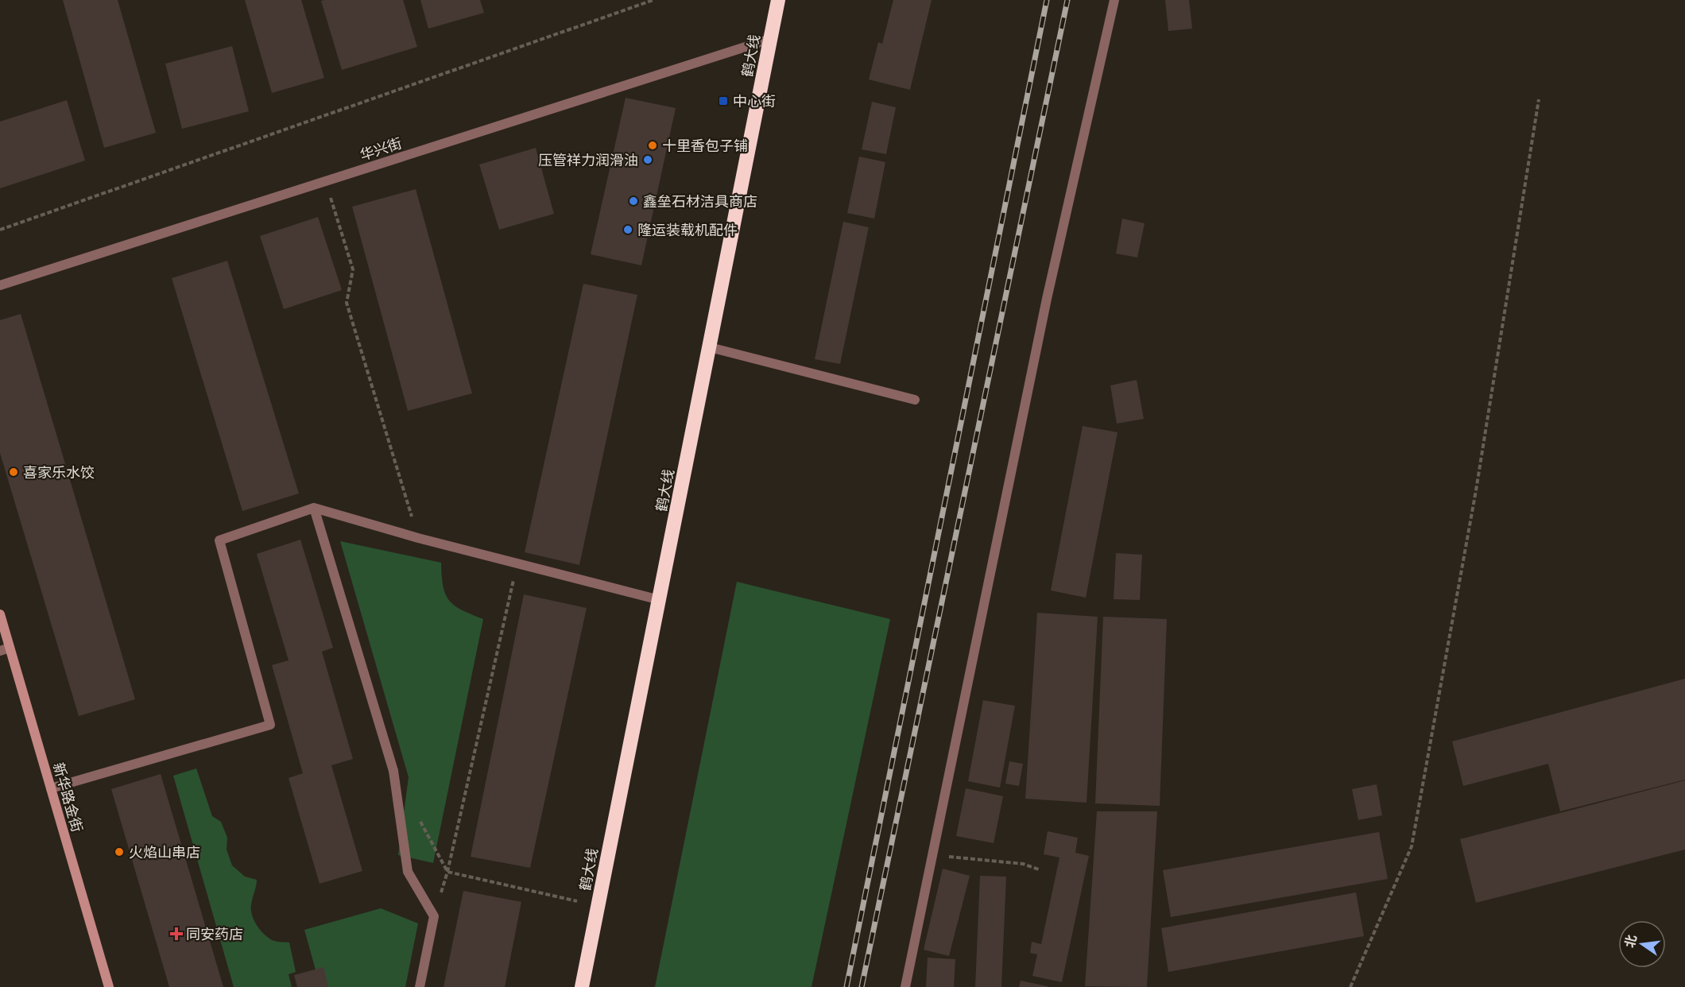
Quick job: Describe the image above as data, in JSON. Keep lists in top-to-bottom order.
{
  "streets": {
    "highway": ["鹤大线"],
    "street": ["华兴街", "新华路金街"]
  },
  "crossings": [
    ["鹤大线", "华兴街"]
  ],
  "places": {
    "transit": ["中心街"],
    "other": [
      "十里香包子铺",
      "压管祥力润滑油",
      "鑫垒石材洁具商店",
      "隆运装载机配件",
      "喜家乐水饺",
      "火焰山串店"
    ],
    "health": ["同安药店"]
  },
  "north": "left"
}
